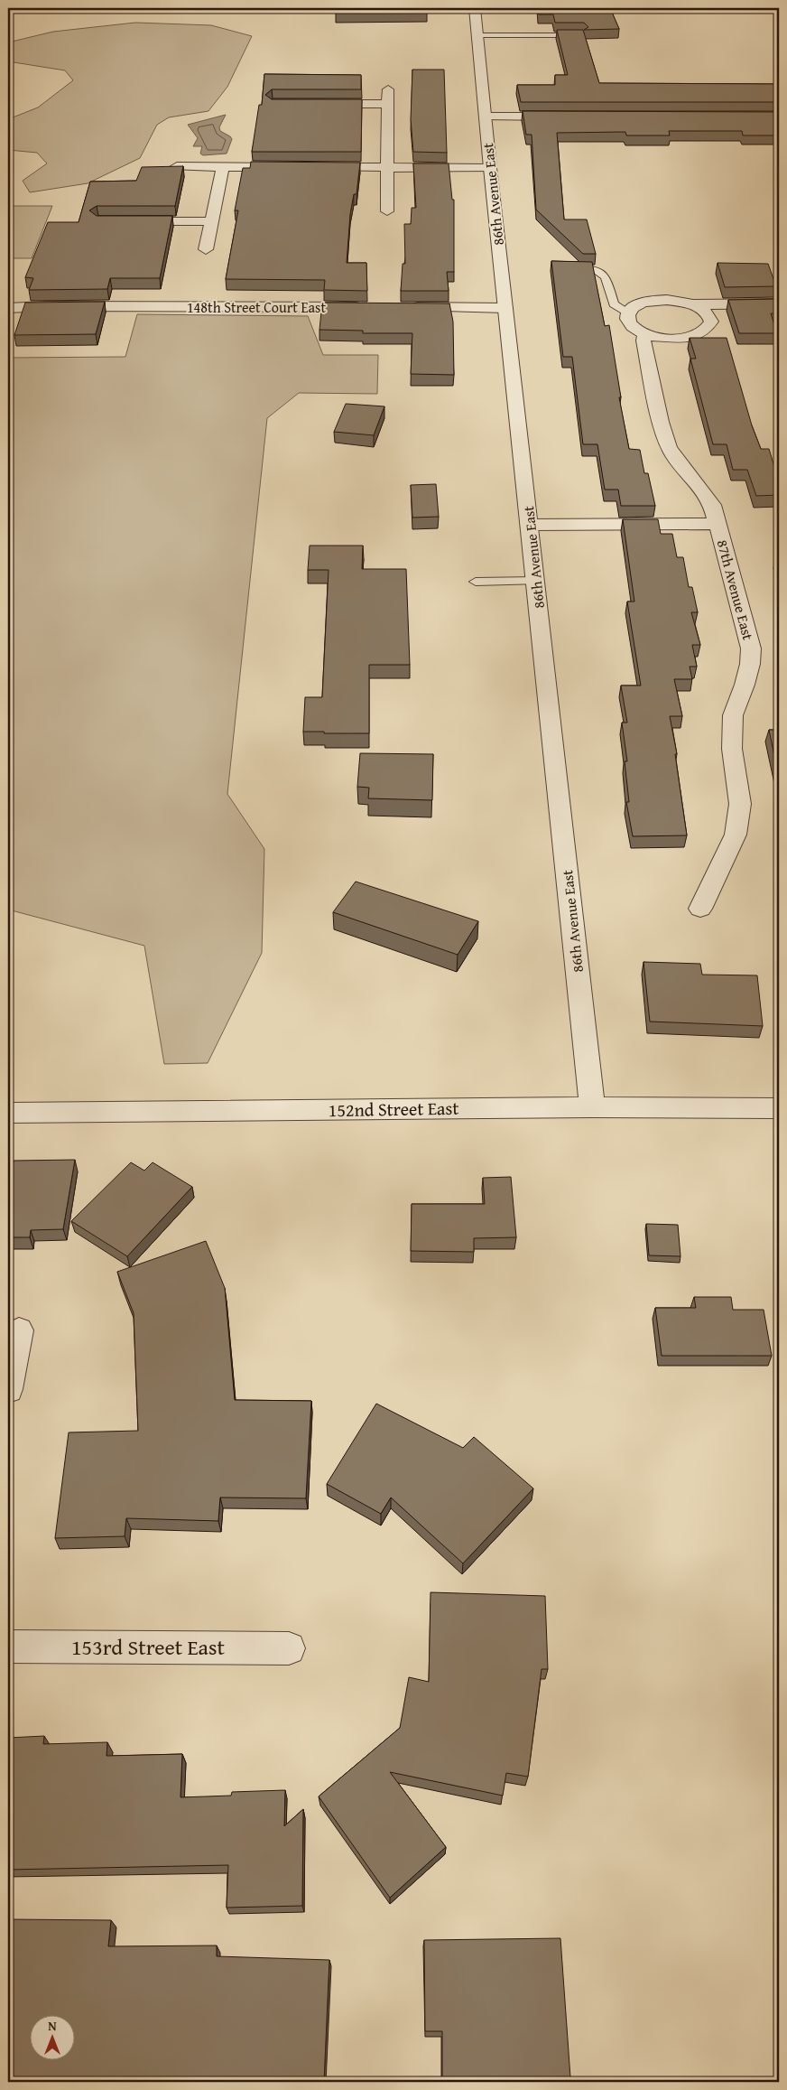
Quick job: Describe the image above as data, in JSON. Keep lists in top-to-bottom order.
{
  "streets": {
    "street": [
      "86th Avenue East",
      "148th Street Court East",
      "87th Avenue East",
      "152nd Street East",
      "153rd Street East"
    ]
  },
  "crossings": [
    ["86th Avenue East", "152nd Street East"]
  ],
  "north": "top"
}
